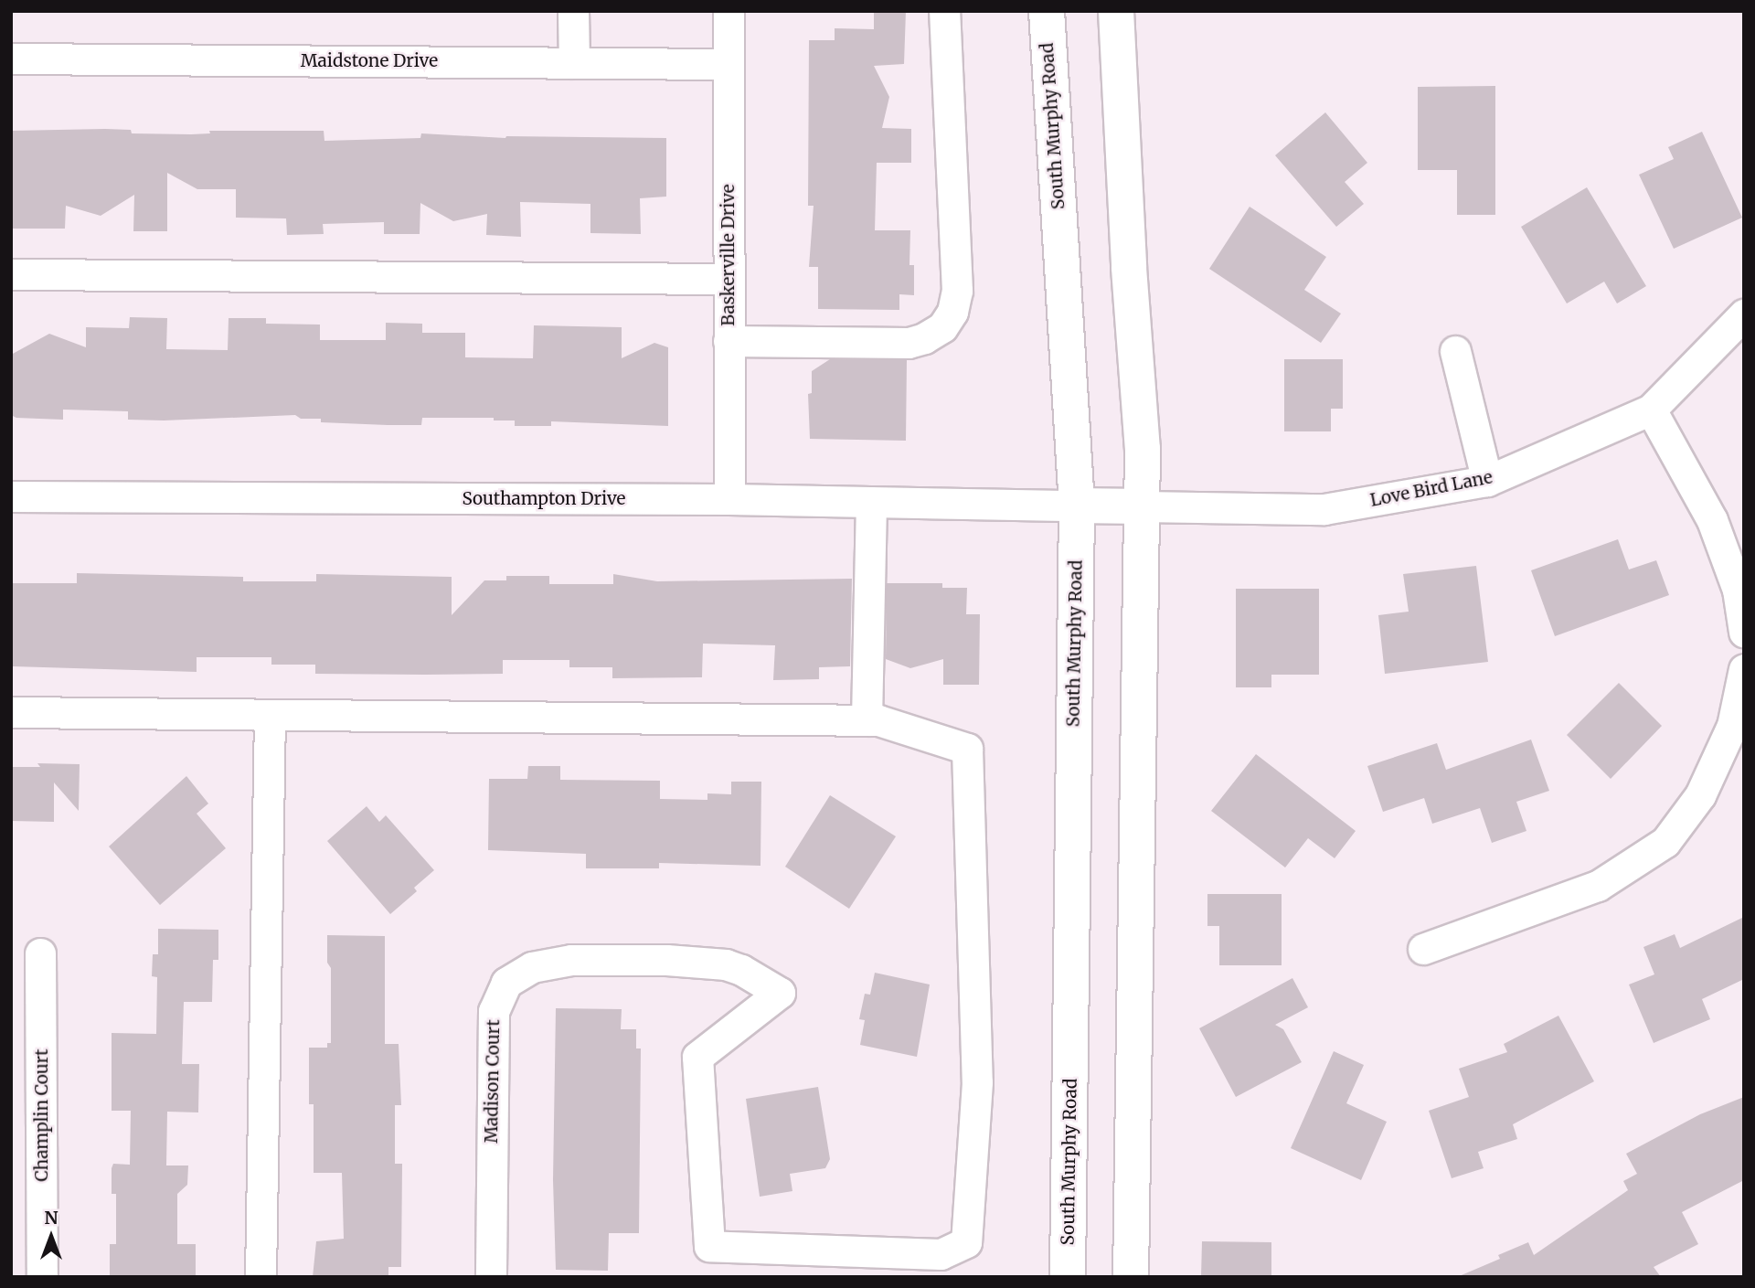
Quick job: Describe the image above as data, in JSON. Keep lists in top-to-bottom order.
{
  "streets": {
    "main road": ["South Murphy Road"],
    "street": [
      "Maidstone Drive",
      "Baskerville Drive",
      "Love Bird Lane",
      "Southampton Drive",
      "Madison Court",
      "Champlin Court"
    ]
  },
  "crossings": [
    ["Maidstone Drive", "Baskerville Drive"],
    ["South Murphy Road", "Southampton Drive"],
    ["Baskerville Drive", "Southampton Drive"]
  ],
  "north": "top"
}
